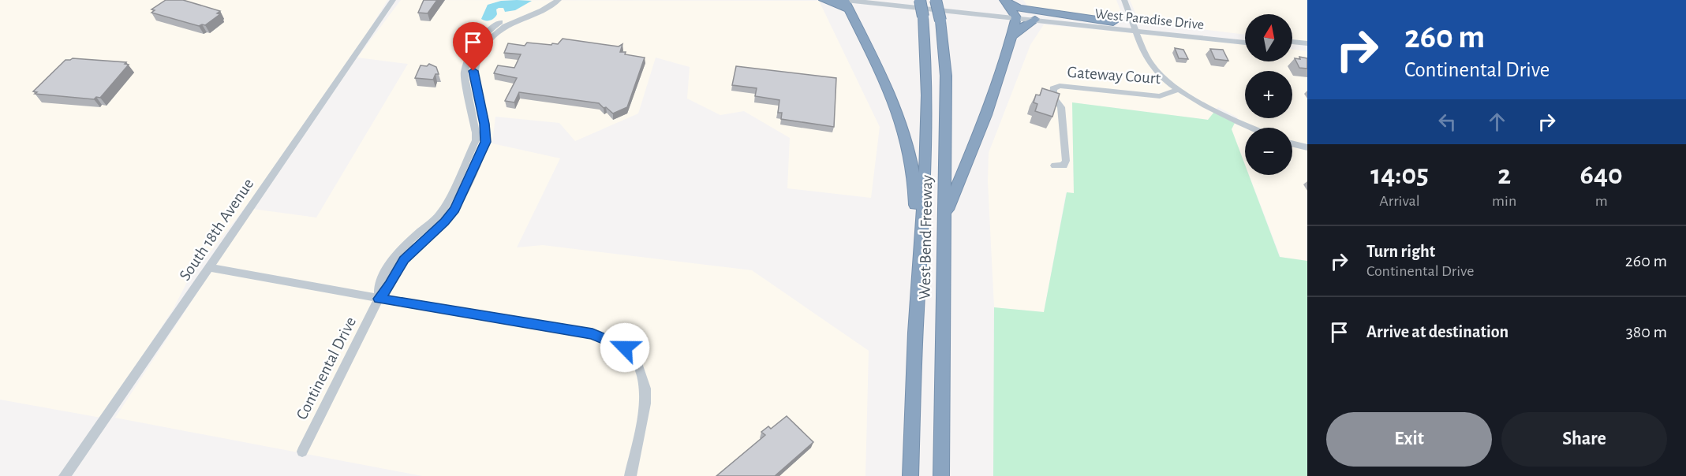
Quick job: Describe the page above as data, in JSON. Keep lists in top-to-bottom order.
{
  "streets": {
    "highway": ["West Bend Freeway"],
    "street": [
      "West Paradise Drive",
      "Gateway Court",
      "South 18th Avenue",
      "Continental Drive"
    ]
  },
  "north": "top",
  "page": {
    "turn": ["260 m", "Continental Drive"],
    "map_buttons": ["+", "−"],
    "eta": [
      "14:05",
      "Arrival",
      "2",
      "min",
      "640",
      "m"
    ],
    "list": [
      {
        "name": "Turn right",
        "note": "Continental Drive",
        "value": "260 m"
      },
      {
        "name": "Arrive at destination",
        "value": "380 m"
      }
    ],
    "buttons": ["Exit", "Share"]
  }
}
